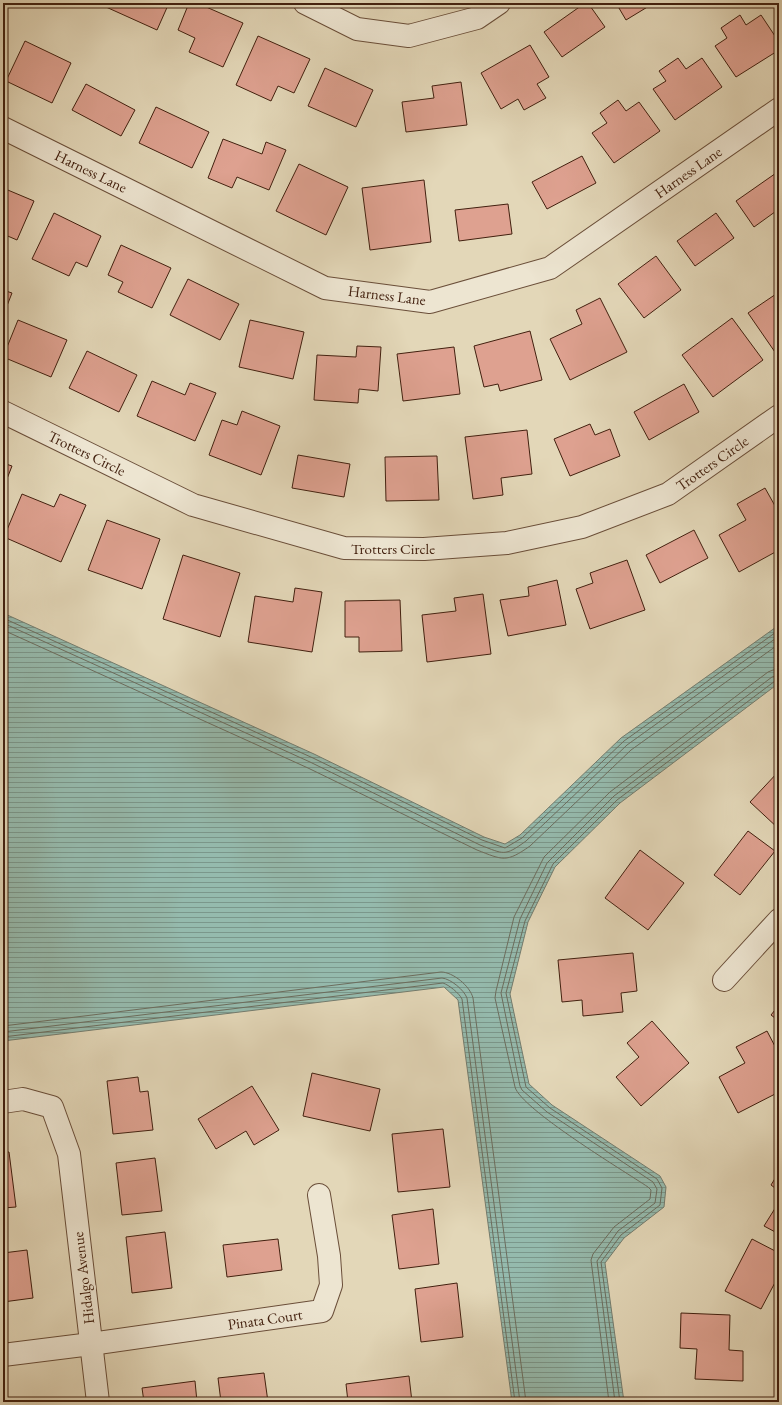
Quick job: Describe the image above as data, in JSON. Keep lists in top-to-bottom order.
{
  "streets": {
    "street": [
      "Harness Lane",
      "Trotters Circle",
      "Hidalgo Avenue",
      "Pinata Court"
    ]
  },
  "crossings": [
    ["Hidalgo Avenue", "Pinata Court"]
  ]
}
